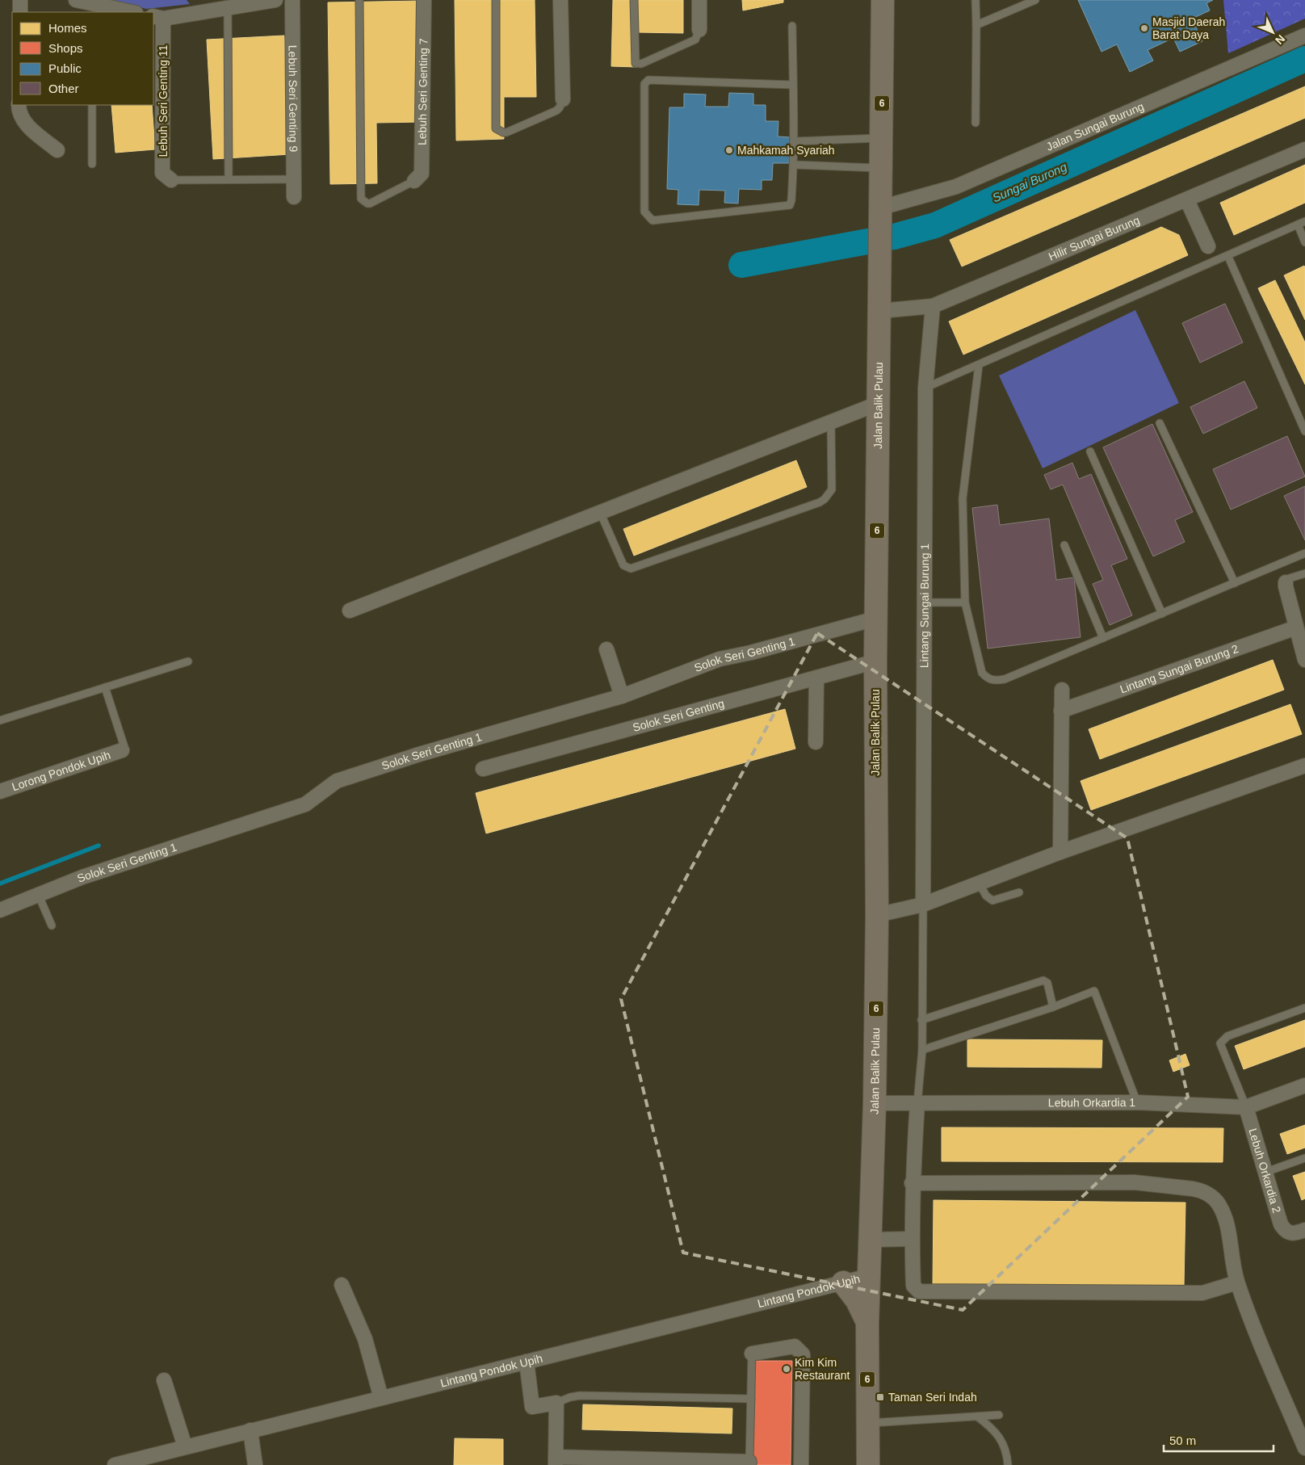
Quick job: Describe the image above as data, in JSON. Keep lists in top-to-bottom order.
{
  "streets": {
    "main road": ["6", "Jalan Balik Pulau"],
    "street": [
      "Lebuh Seri Genting 7",
      "Lebuh Seri Genting 9",
      "Lebuh Seri Genting 11",
      "Jalan Sungai Burung",
      "Hilir Sungai Burung",
      "Lintang Sungai Burung 1",
      "Solok Seri Genting 1",
      "Lintang Sungai Burung 2",
      "Solok Seri Genting",
      "Lorong Pondok Upih",
      "Lebuh Orkardia 1",
      "Lebuh Orkardia 2",
      "Lintang Pondok Upih"
    ]
  },
  "crossings": [
    ["Jalan Sungai Burung", "Jalan Balik Pulau"],
    ["Hilir Sungai Burung", "Jalan Balik Pulau"],
    ["Hilir Sungai Burung", "Lintang Sungai Burung 1"],
    ["Jalan Balik Pulau", "Solok Seri Genting 1"],
    ["Jalan Balik Pulau", "Solok Seri Genting"],
    ["Jalan Balik Pulau", "Lebuh Orkardia 1"],
    ["Jalan Balik Pulau", "Lintang Pondok Upih"],
    ["Lebuh Orkardia 1", "Lebuh Orkardia 2"]
  ],
  "water": ["Sungai Burong"],
  "places": {
    "other": ["Masjid Daerah Barat Daya", "Mahkamah Syariah", "Kim Kim Restaurant"],
    "transit": ["Taman Seri Indah"]
  },
  "legend": [
    "Homes",
    "Shops",
    "Public",
    "Other"
  ],
  "scale_bar": "50 m",
  "north": "bottom right"
}
